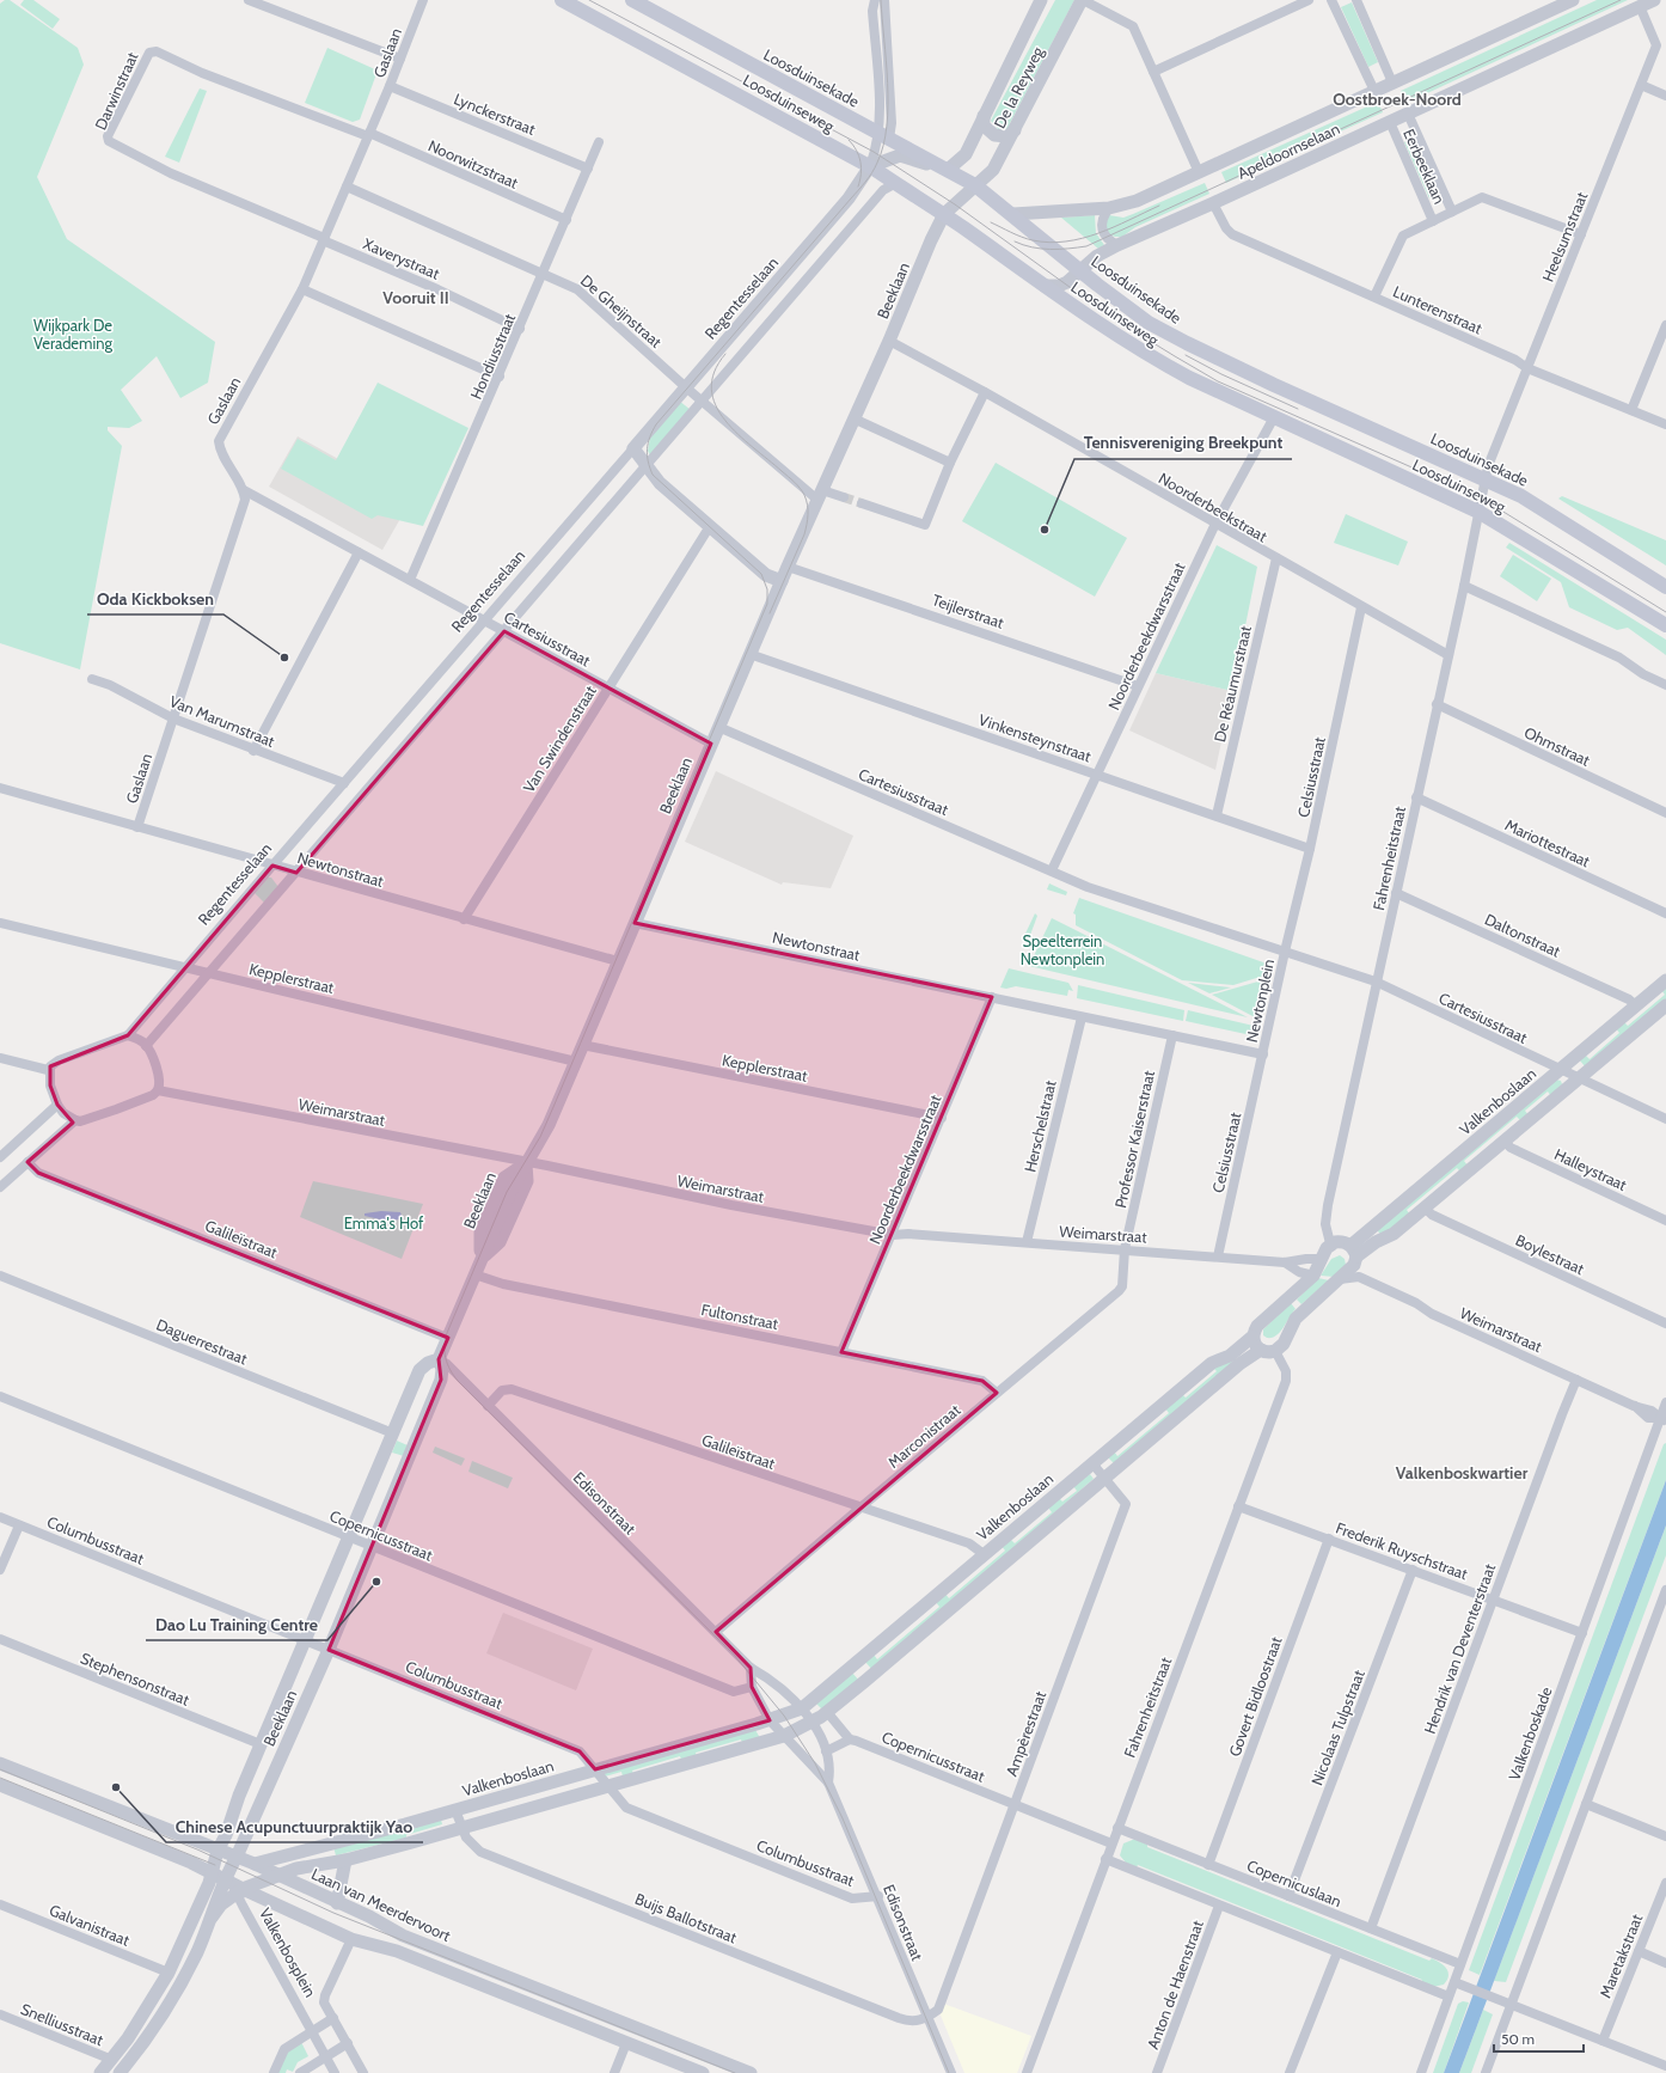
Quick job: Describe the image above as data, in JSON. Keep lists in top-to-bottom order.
{
  "streets": {
    "main road": ["Loosduinsekade", "Loosduinseweg"],
    "street": [
      "Gaslaan",
      "De la Reyweg",
      "Darwinstraat",
      "Lynckerstraat",
      "Apeldoornselaan",
      "Noorwitzstraat",
      "Eerbeeklaan",
      "Heelsumstraat",
      "Xaverystraat",
      "Beeklaan",
      "Regentesselaan",
      "Lunterenstraat",
      "De Gheijnstraat",
      "Hondiusstraat",
      "Noorderbeekstraat",
      "Teijlerstraat",
      "Noorderbeekdwarsstraat",
      "Cartesiusstraat",
      "De Réaumurstraat",
      "Van Marumstraat",
      "Vinkensteynstraat",
      "Van Swindenstraat",
      "Ohmstraat",
      "Celsiusstraat",
      "Mariottestraat",
      "Fahrenheitstraat",
      "Newtonstraat",
      "Daltonstraat",
      "Kepplerstraat",
      "Newtonplein",
      "Valkenboslaan",
      "Weimarstraat",
      "Herschelstraat",
      "Professor Kaiserstraat",
      "Halleystraat",
      "Galileïstraat",
      "Boylestraat",
      "Fultonstraat",
      "Daguerrestraat",
      "Marconistraat",
      "Edisonstraat",
      "Copernicusstraat",
      "Columbusstraat",
      "Frederik Ruyschstraat",
      "Hendrik van Deventerstraat",
      "Stephensonstraat",
      "Govert Bidloostraat",
      "Nicolaas Tulpstraat",
      "Ampèrestraat",
      "Valkenboskade",
      "Copernicuslaan",
      "Laan van Meerdervoort",
      "Buijs Ballotstraat",
      "Galvanistraat",
      "Valkenbosplein",
      "Maretakstraat",
      "Anton de Haenstraat",
      "Snelliusstraat"
    ]
  },
  "crossings": [
    ["Gaslaan", "Darwinstraat"],
    ["Gaslaan", "Lynckerstraat"],
    ["Gaslaan", "Noorwitzstraat"],
    ["Gaslaan", "Xaverystraat"],
    ["Gaslaan", "De Gheijnstraat"],
    ["Gaslaan", "Cartesiusstraat"],
    ["Gaslaan", "Van Marumstraat"],
    ["Gaslaan", "Newtonstraat"],
    ["Loosduinsekade", "De la Reyweg"],
    ["Loosduinsekade", "Apeldoornselaan"],
    ["Loosduinsekade", "Heelsumstraat"],
    ["Loosduinsekade", "Beeklaan"],
    ["Loosduinsekade", "Regentesselaan"],
    ["Loosduinsekade", "Fahrenheitstraat"],
    ["De la Reyweg", "Beeklaan"],
    ["Darwinstraat", "Noorwitzstraat"],
    ["Darwinstraat", "Xaverystraat"],
    ["Loosduinseweg", "Apeldoornselaan"],
    ["Loosduinseweg", "Beeklaan"],
    ["Loosduinseweg", "Regentesselaan"],
    ["Loosduinseweg", "Noorderbeekdwarsstraat"],
    ["Loosduinseweg", "Fahrenheitstraat"],
    ["Lynckerstraat", "Hondiusstraat"],
    ["Apeldoornselaan", "Eerbeeklaan"],
    ["Apeldoornselaan", "Heelsumstraat"],
    ["Apeldoornselaan", "Lunterenstraat"],
    ["Noorwitzstraat", "Hondiusstraat"],
    ["Heelsumstraat", "Lunterenstraat"],
    ["Heelsumstraat", "Fahrenheitstraat"],
    ["Xaverystraat", "Hondiusstraat"],
    ["Beeklaan", "De Gheijnstraat"],
    ["Beeklaan", "Noorderbeekstraat"],
    ["Beeklaan", "Teijlerstraat"],
    ["Beeklaan", "Cartesiusstraat"],
    ["Beeklaan", "Vinkensteynstraat"],
    ["Beeklaan", "Newtonstraat"],
    ["Beeklaan", "Kepplerstraat"],
    ["Beeklaan", "Weimarstraat"],
    ["Beeklaan", "Galileïstraat"],
    ["Beeklaan", "Fultonstraat"],
    ["Beeklaan", "Daguerrestraat"],
    ["Beeklaan", "Edisonstraat"],
    ["Beeklaan", "Copernicusstraat"],
    ["Beeklaan", "Columbusstraat"],
    ["Beeklaan", "Stephensonstraat"],
    ["Beeklaan", "Laan van Meerdervoort"],
    ["Beeklaan", "Galvanistraat"],
    ["Beeklaan", "Snelliusstraat"],
    ["Regentesselaan", "De Gheijnstraat"],
    ["Regentesselaan", "Cartesiusstraat"],
    ["Regentesselaan", "Van Marumstraat"],
    ["Regentesselaan", "Newtonstraat"],
    ["Regentesselaan", "Kepplerstraat"],
    ["Regentesselaan", "Weimarstraat"],
    ["De Gheijnstraat", "Hondiusstraat"],
    ["Hondiusstraat", "Cartesiusstraat"],
    ["Noorderbeekstraat", "Noorderbeekdwarsstraat"],
    ["Noorderbeekstraat", "De Réaumurstraat"],
    ["Noorderbeekstraat", "Celsiusstraat"],
    ["Noorderbeekstraat", "Fahrenheitstraat"],
    ["Teijlerstraat", "Noorderbeekdwarsstraat"],
    ["Noorderbeekdwarsstraat", "Cartesiusstraat"],
    ["Noorderbeekdwarsstraat", "Vinkensteynstraat"],
    ["Noorderbeekdwarsstraat", "Newtonstraat"],
    ["Noorderbeekdwarsstraat", "Kepplerstraat"],
    ["Noorderbeekdwarsstraat", "Newtonplein"],
    ["Noorderbeekdwarsstraat", "Weimarstraat"],
    ["Noorderbeekdwarsstraat", "Fultonstraat"],
    ["Cartesiusstraat", "Van Swindenstraat"],
    ["Cartesiusstraat", "Celsiusstraat"],
    ["Cartesiusstraat", "Fahrenheitstraat"],
    ["Cartesiusstraat", "Newtonplein"],
    ["Cartesiusstraat", "Valkenboslaan"],
    ["De Réaumurstraat", "Vinkensteynstraat"],
    ["Vinkensteynstraat", "Celsiusstraat"],
    ["Van Swindenstraat", "Newtonstraat"],
    ["Ohmstraat", "Fahrenheitstraat"],
    ["Celsiusstraat", "Newtonplein"],
    ["Celsiusstraat", "Weimarstraat"],
    ["Mariottestraat", "Fahrenheitstraat"],
    ["Fahrenheitstraat", "Daltonstraat"],
    ["Fahrenheitstraat", "Copernicusstraat"],
    ["Fahrenheitstraat", "Frederik Ruyschstraat"],
    ["Fahrenheitstraat", "Copernicuslaan"],
    ["Newtonstraat", "Newtonplein"],
    ["Daltonstraat", "Valkenboslaan"],
    ["Newtonplein", "Herschelstraat"],
    ["Newtonplein", "Professor Kaiserstraat"],
    ["Valkenboslaan", "Weimarstraat"],
    ["Valkenboslaan", "Galileïstraat"],
    ["Valkenboslaan", "Edisonstraat"],
    ["Valkenboslaan", "Columbusstraat"],
    ["Valkenboslaan", "Ampèrestraat"],
    ["Valkenboslaan", "Laan van Meerdervoort"],
    ["Valkenboslaan", "Buijs Ballotstraat"],
    ["Weimarstraat", "Herschelstraat"],
    ["Weimarstraat", "Professor Kaiserstraat"],
    ["Weimarstraat", "Marconistraat"],
    ["Weimarstraat", "Hendrik van Deventerstraat"],
    ["Weimarstraat", "Valkenboskade"],
    ["Professor Kaiserstraat", "Marconistraat"],
    ["Galileïstraat", "Marconistraat"],
    ["Galileïstraat", "Edisonstraat"],
    ["Fultonstraat", "Marconistraat"],
    ["Marconistraat", "Edisonstraat"],
    ["Edisonstraat", "Columbusstraat"],
    ["Edisonstraat", "Ampèrestraat"],
    ["Edisonstraat", "Buijs Ballotstraat"],
    ["Copernicusstraat", "Ampèrestraat"],
    ["Frederik Ruyschstraat", "Hendrik van Deventerstraat"],
    ["Frederik Ruyschstraat", "Govert Bidloostraat"],
    ["Frederik Ruyschstraat", "Nicolaas Tulpstraat"],
    ["Frederik Ruyschstraat", "Valkenboskade"],
    ["Hendrik van Deventerstraat", "Copernicuslaan"],
    ["Govert Bidloostraat", "Copernicuslaan"],
    ["Nicolaas Tulpstraat", "Copernicuslaan"],
    ["Ampèrestraat", "Buijs Ballotstraat"],
    ["Valkenboskade", "Copernicuslaan"]
  ],
  "districts": ["Oostbroek-Noord", "Vooruit II", "Valkenboskwartier"],
  "parks": ["Wijkpark De Verademing", "Speelterrein Newtonplein", "Emma's Hof"],
  "places": [
    "Tennisvereniging Breekpunt",
    "Oda Kickboksen",
    "Dao Lu Training Centre",
    "Chinese Acupunctuurpraktijk Yao"
  ],
  "scale_bar": "50 m"
}
